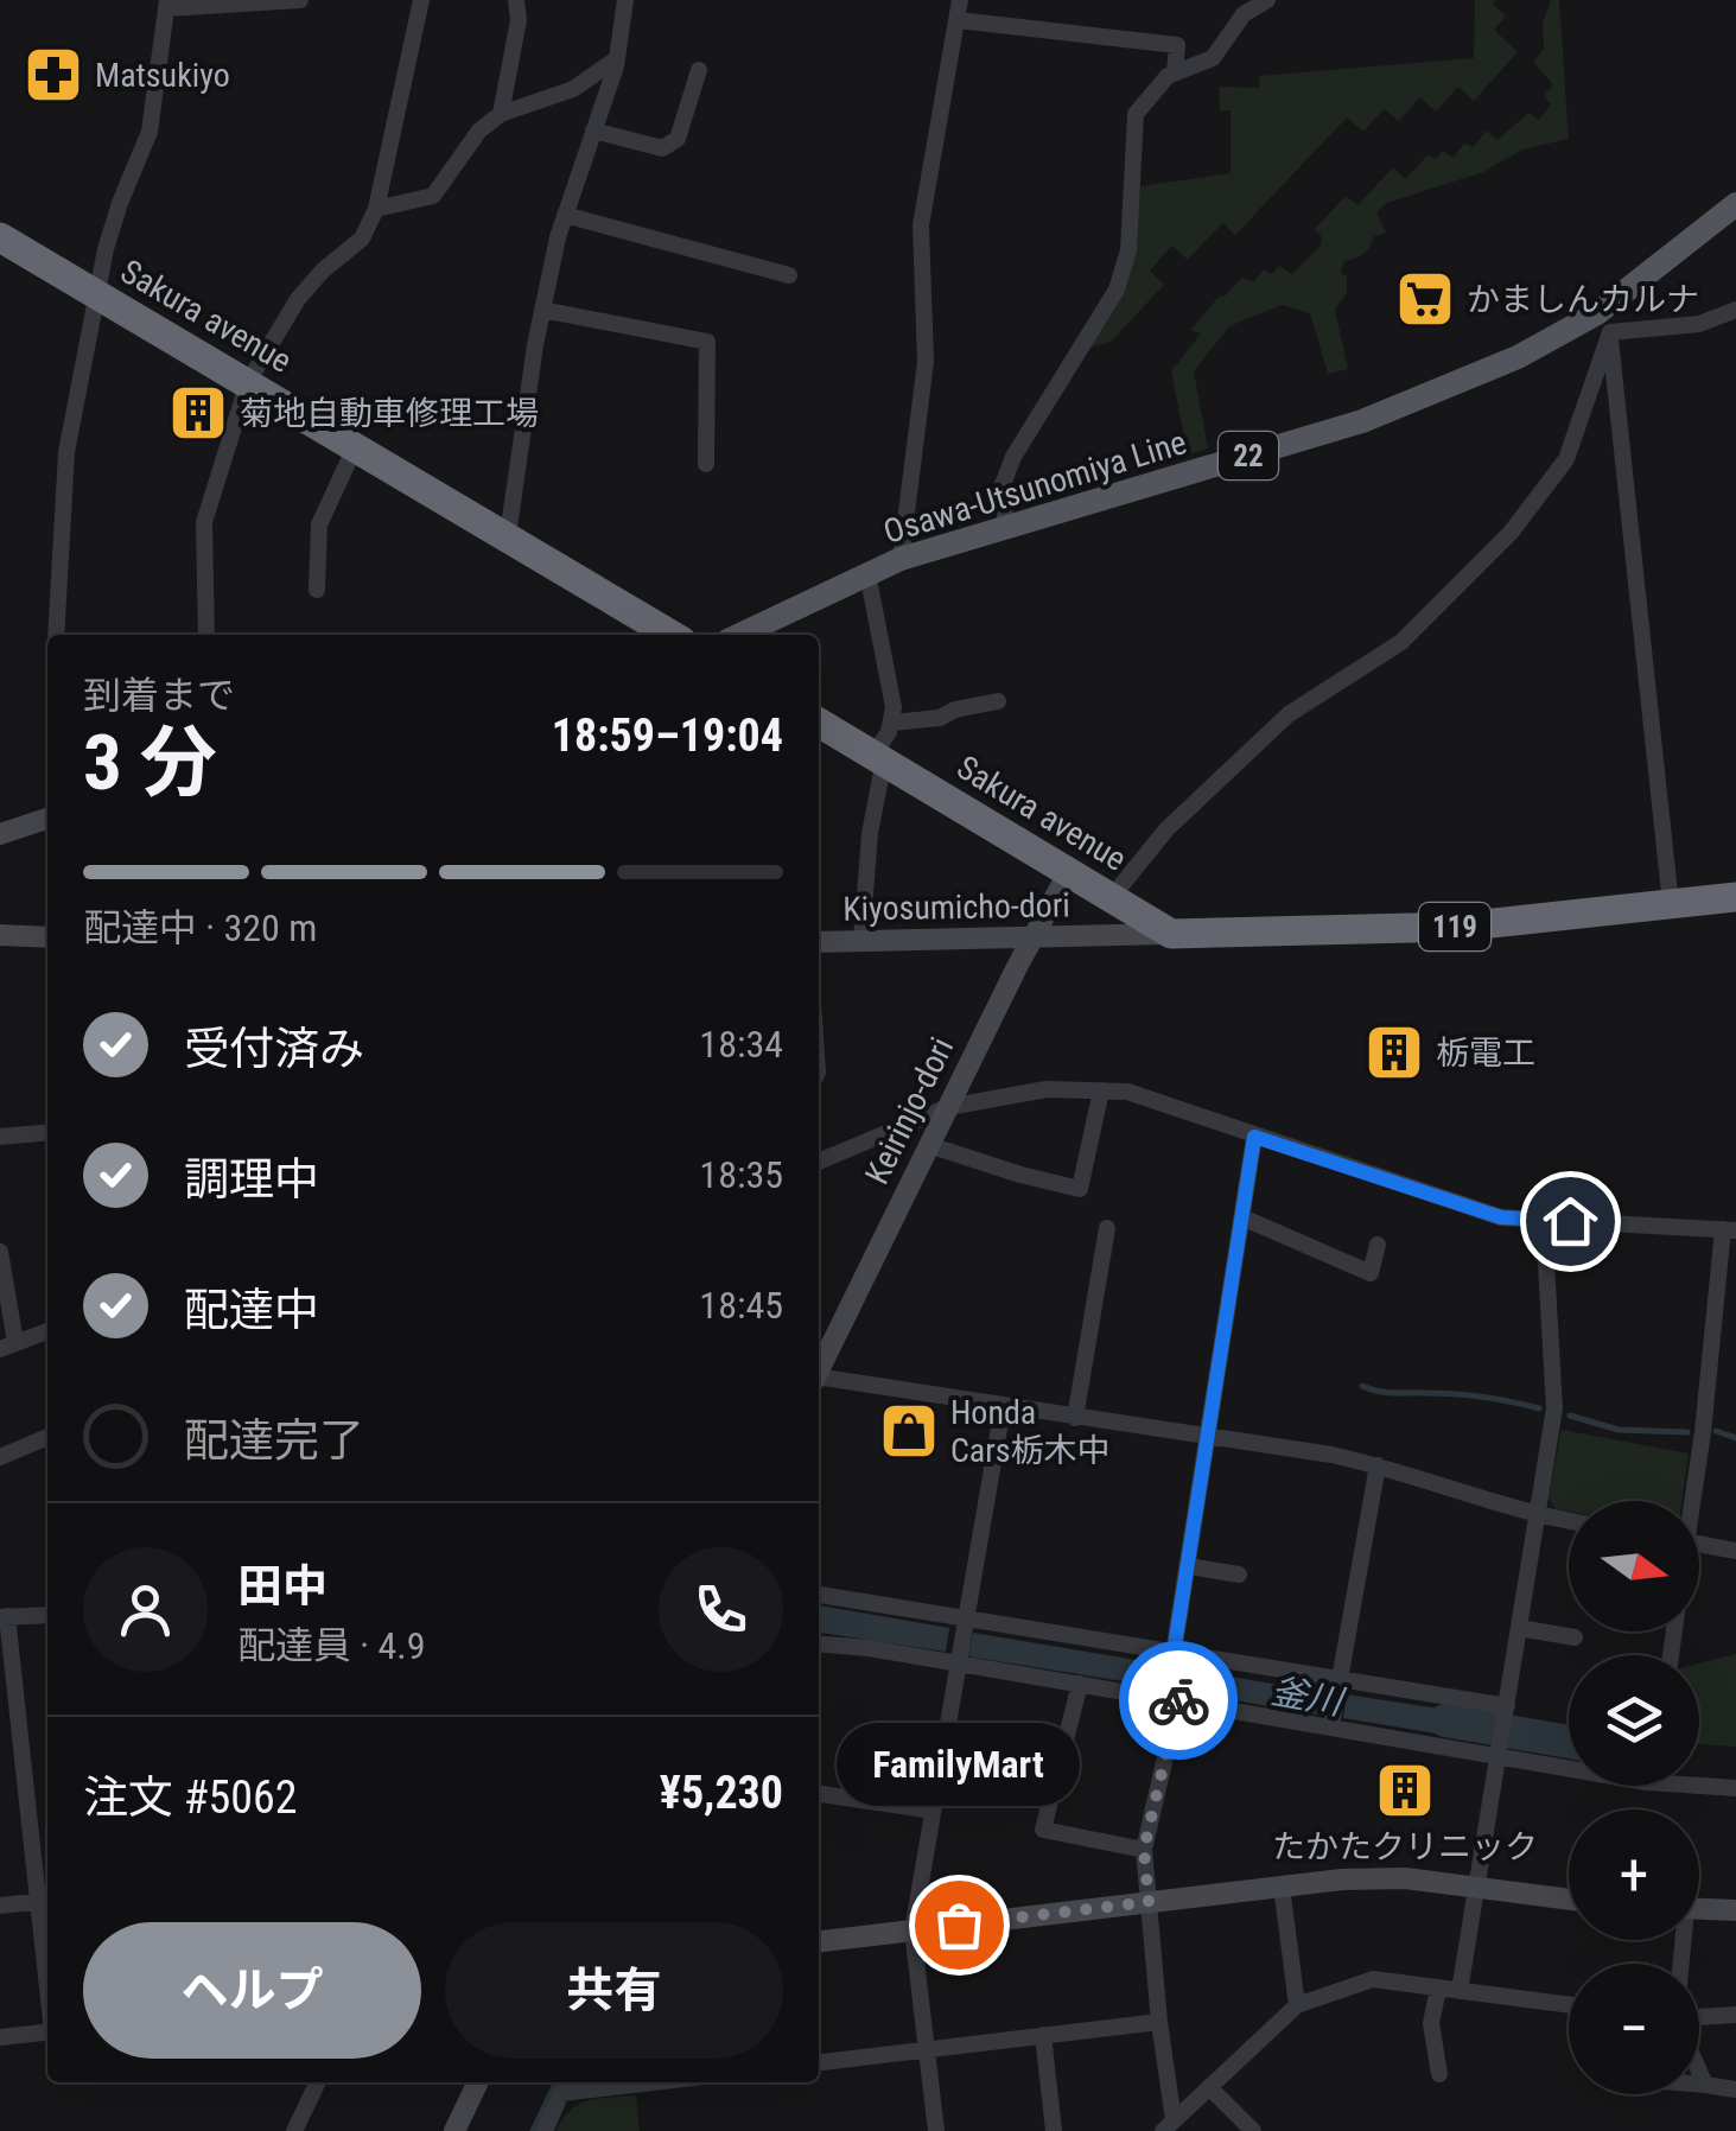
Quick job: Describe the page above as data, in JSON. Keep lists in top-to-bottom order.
{
  "streets": {
    "highway": ["Sakura avenue", "119"],
    "main road": ["22", "Osawa-Utsunomiya Line"],
    "street": ["Kiyosumicho-dori", "Keirinjo-dori"]
  },
  "crossings": [
    ["Sakura avenue", "Kiyosumicho-dori"],
    ["Sakura avenue", "119"],
    ["Sakura avenue", "Keirinjo-dori"],
    ["Kiyosumicho-dori", "119"],
    ["Kiyosumicho-dori", "Keirinjo-dori"]
  ],
  "water": ["釜川"],
  "places": {
    "pharmacy": ["Matsukiyo"],
    "supermarket": ["かましんカルナ"],
    "building": ["菊地自動車修理工場", "栃電工", "たかたクリニック"],
    "shop": ["Honda Cars栃木中"],
    "other": ["FamilyMart"]
  },
  "north": "right",
  "page": {
    "heading": ["3 分", "到着まで", "18:59–19:04"],
    "panel": [
      "田中",
      "配達員 · 4.9",
      "注文 #5062",
      "¥5,230"
    ],
    "bar": "配達中 · 320 m",
    "list": [
      ["受付済み", "18:34"],
      ["調理中", "18:35"],
      ["配達中", "18:45"],
      "配達完了"
    ],
    "map_buttons": ["+", "−"],
    "bubble": "FamilyMart",
    "buttons": ["ヘルプ", "共有"]
  }
}
